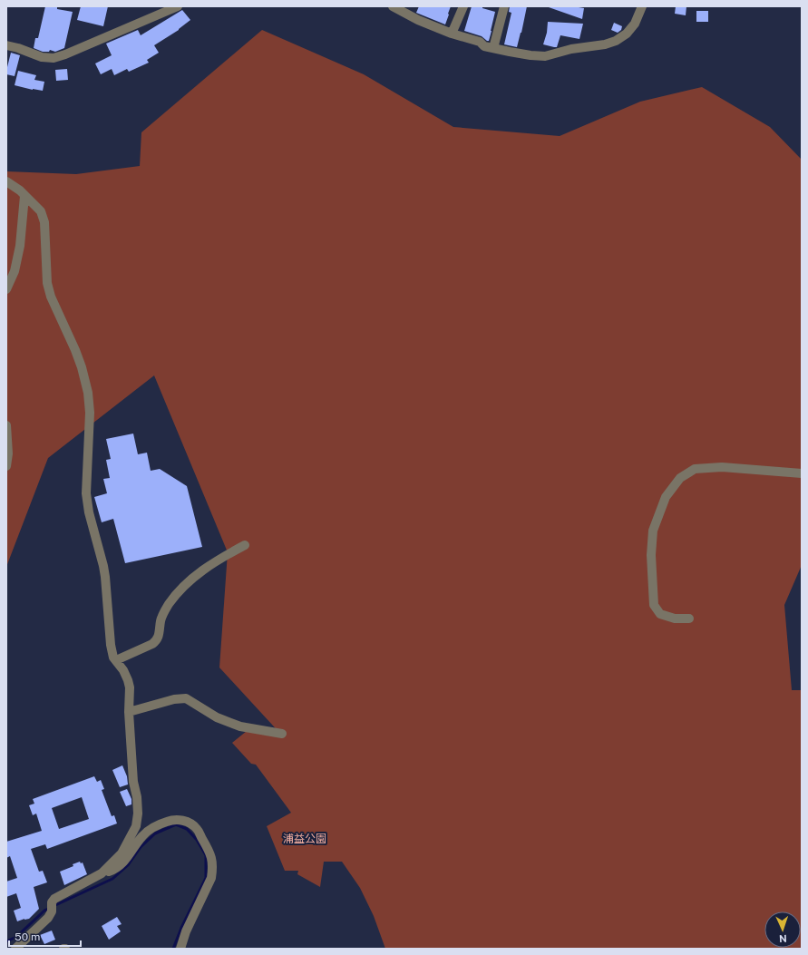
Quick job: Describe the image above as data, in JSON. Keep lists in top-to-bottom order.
{
  "parks": ["浦益公園"],
  "scale_bar": "50 m",
  "north": "bottom"
}
